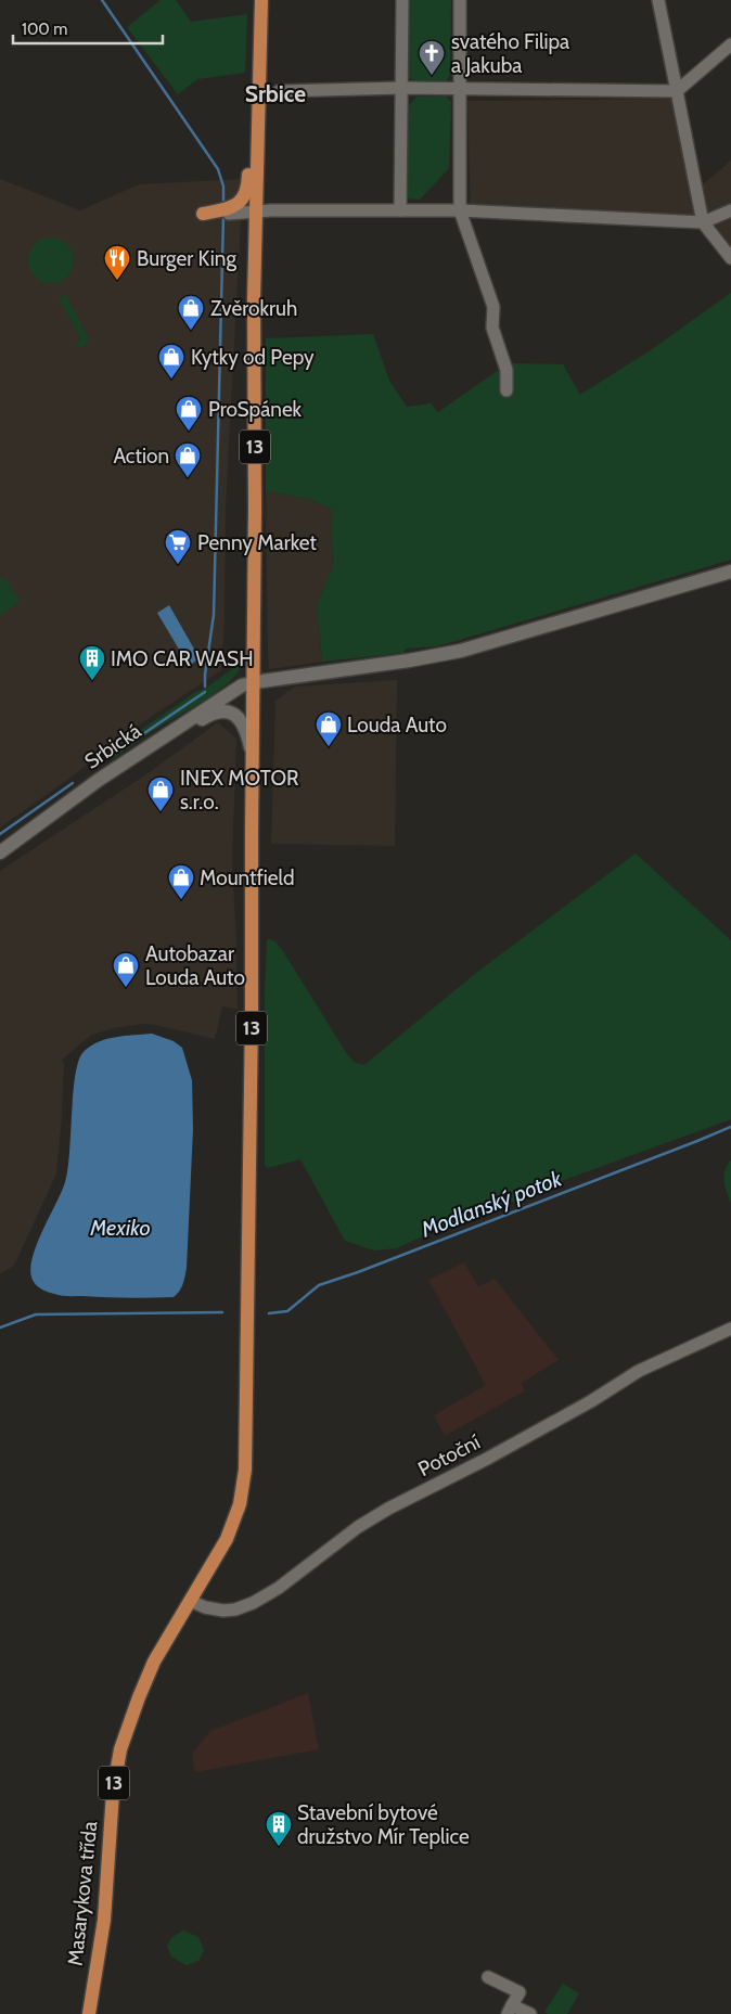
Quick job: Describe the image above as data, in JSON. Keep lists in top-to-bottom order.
{
  "streets": {
    "main road": ["13", "Masarykova třída"],
    "street": ["Srbická", "Potoční"]
  },
  "crossings": [
    ["13", "Srbická"],
    ["13", "Masarykova třída"],
    ["Potoční", "Masarykova třída"]
  ],
  "districts": ["Srbice"],
  "water": ["Modlanský potok", "Mexiko"],
  "places": {
    "church": ["svatého Filipa a Jakuba"],
    "restaurant": ["Burger King"],
    "shop": [
      "Zvěrokruh",
      "Kytky od Pepy",
      "ProSpánek",
      "Action",
      "Louda Auto",
      "INEX MOTOR s.r.o.",
      "Mountfield",
      "Autobazar Louda Auto"
    ],
    "supermarket": ["Penny Market"],
    "building": ["IMO CAR WASH", "Stavební bytové družstvo Mír Teplice"]
  },
  "scale_bar": "100 m"
}
